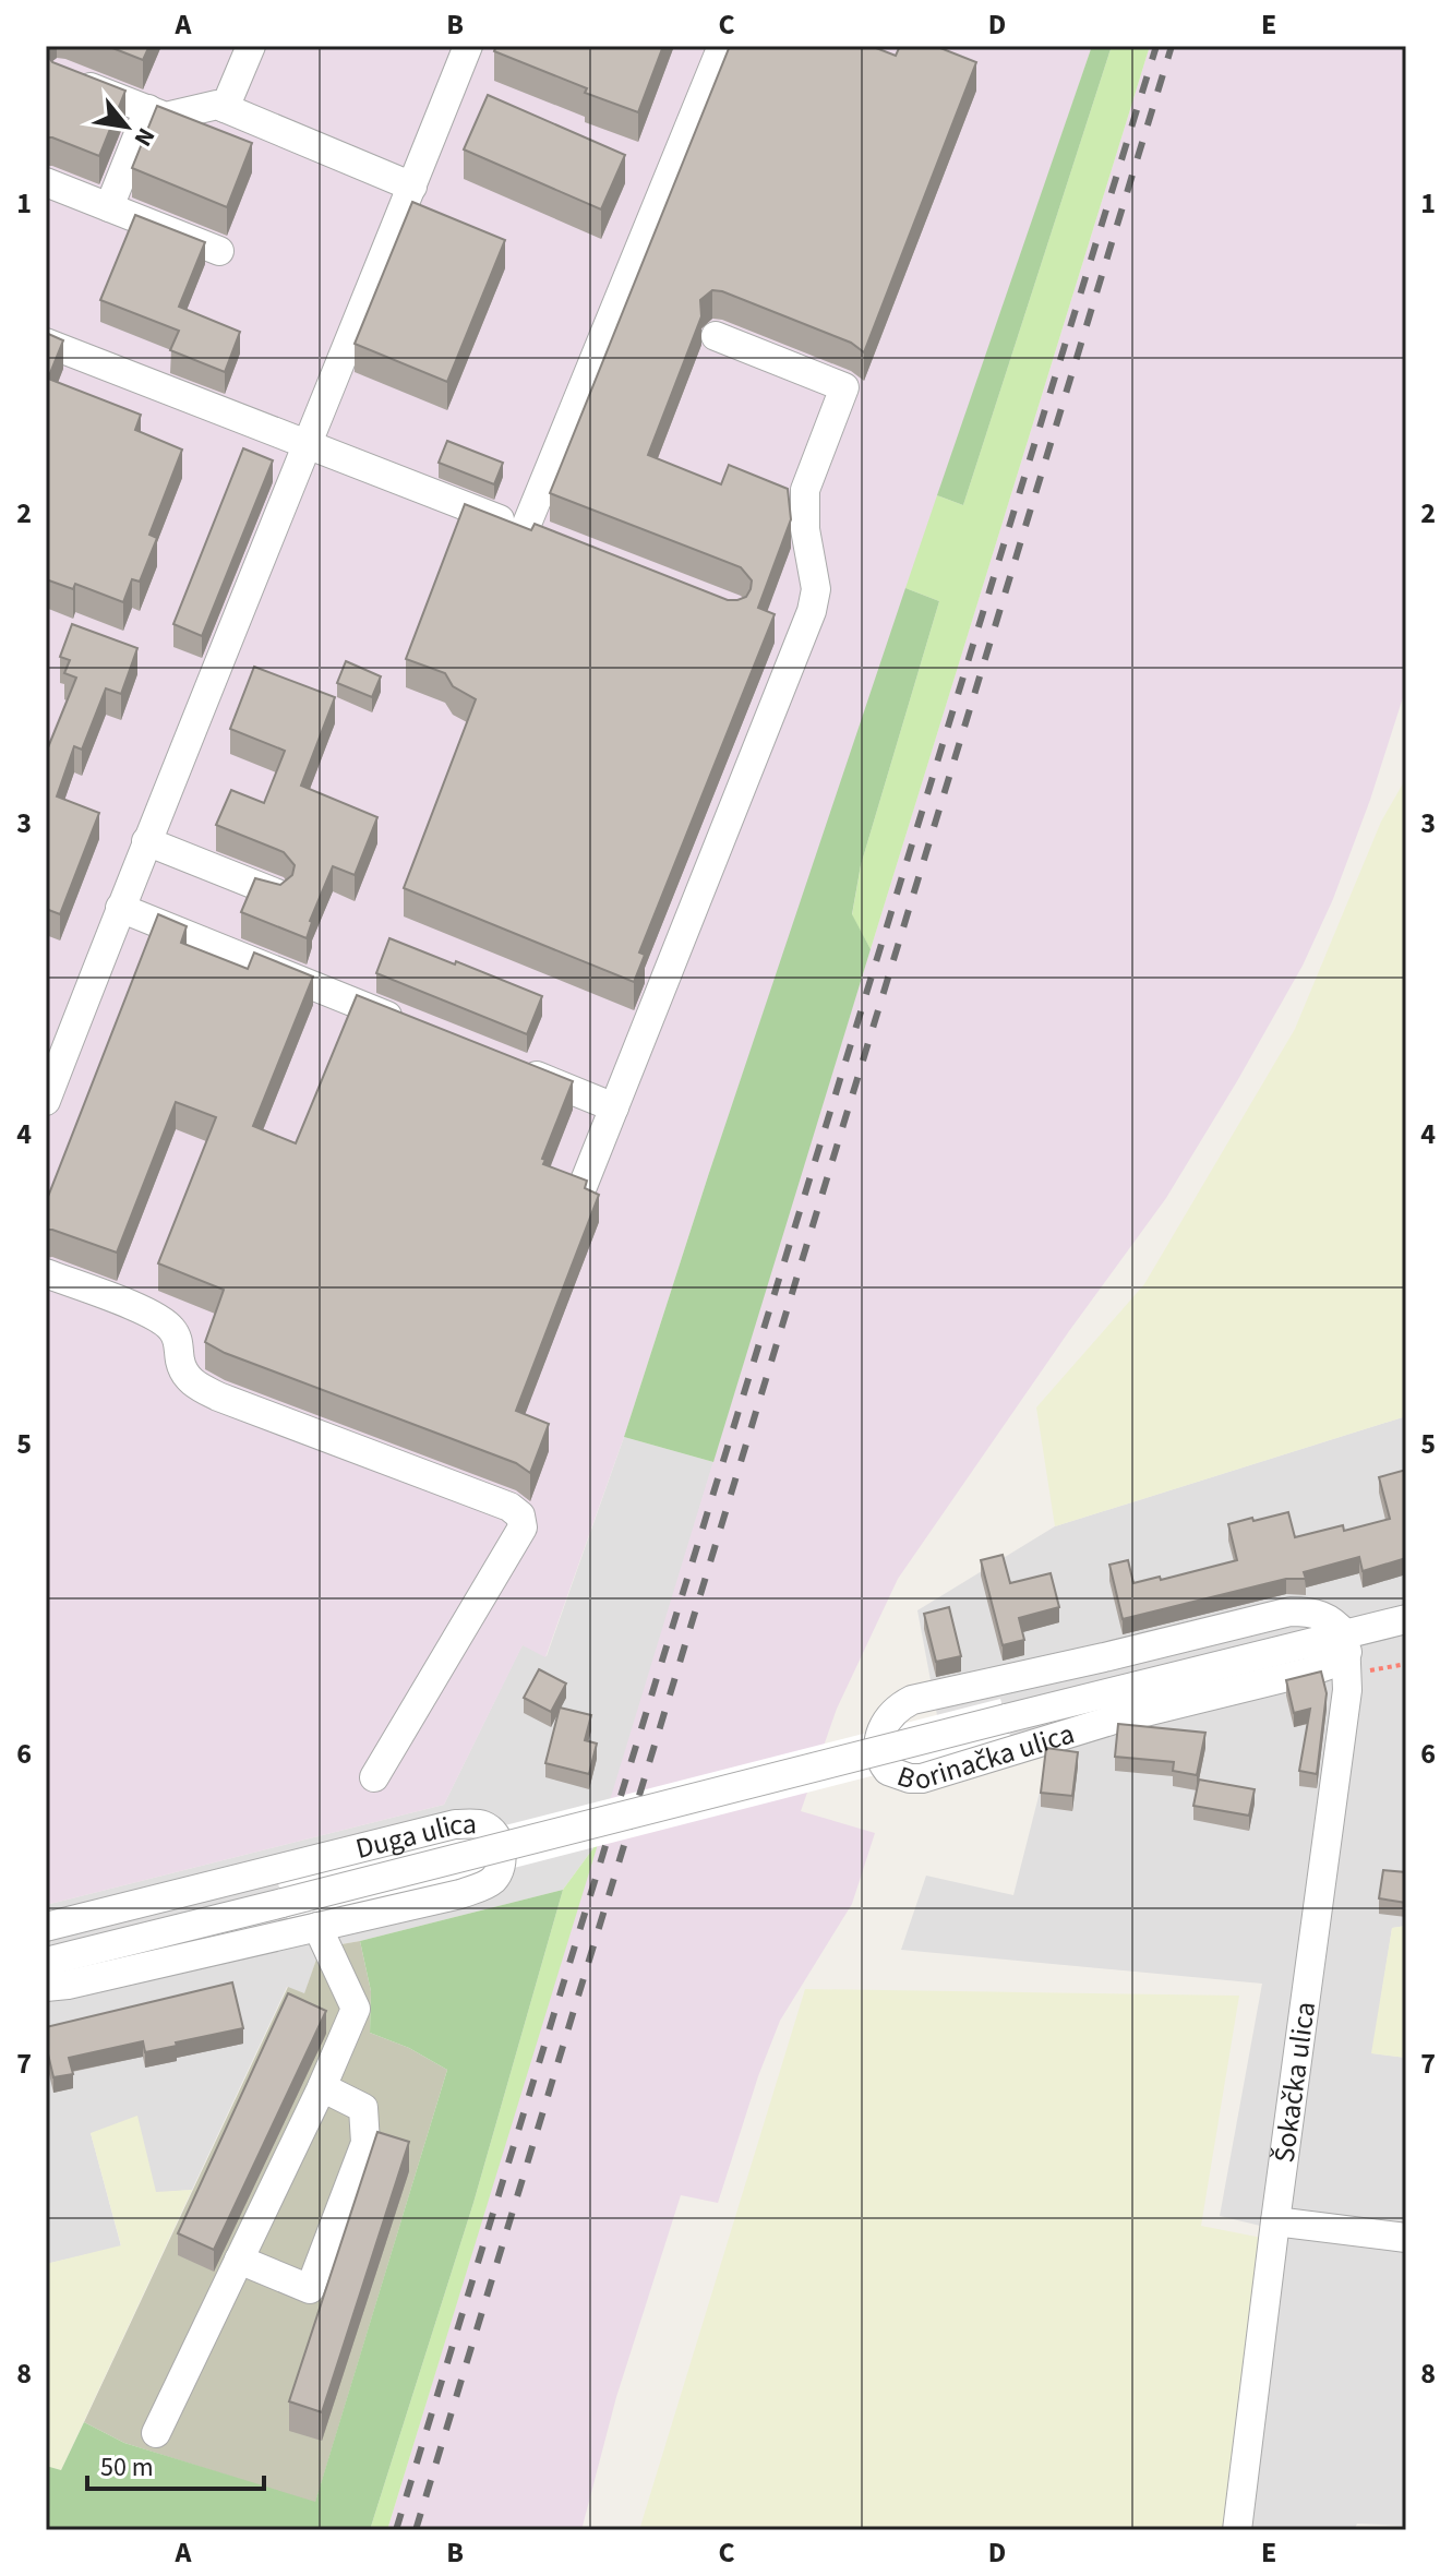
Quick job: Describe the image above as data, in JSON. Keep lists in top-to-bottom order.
{
  "streets": {
    "street": ["Borinačka ulica", "Duga ulica", "Šokačka ulica"]
  },
  "crossings": [
    ["Borinačka ulica", "Šokačka ulica"]
  ],
  "scale_bar": "50 m",
  "north": "bottom right",
  "grid": {
    "columns": [
      "A",
      "B",
      "C",
      "D",
      "E"
    ],
    "rows": [
      "1",
      "2",
      "3",
      "4",
      "5",
      "6",
      "7",
      "8"
    ]
  }
}
